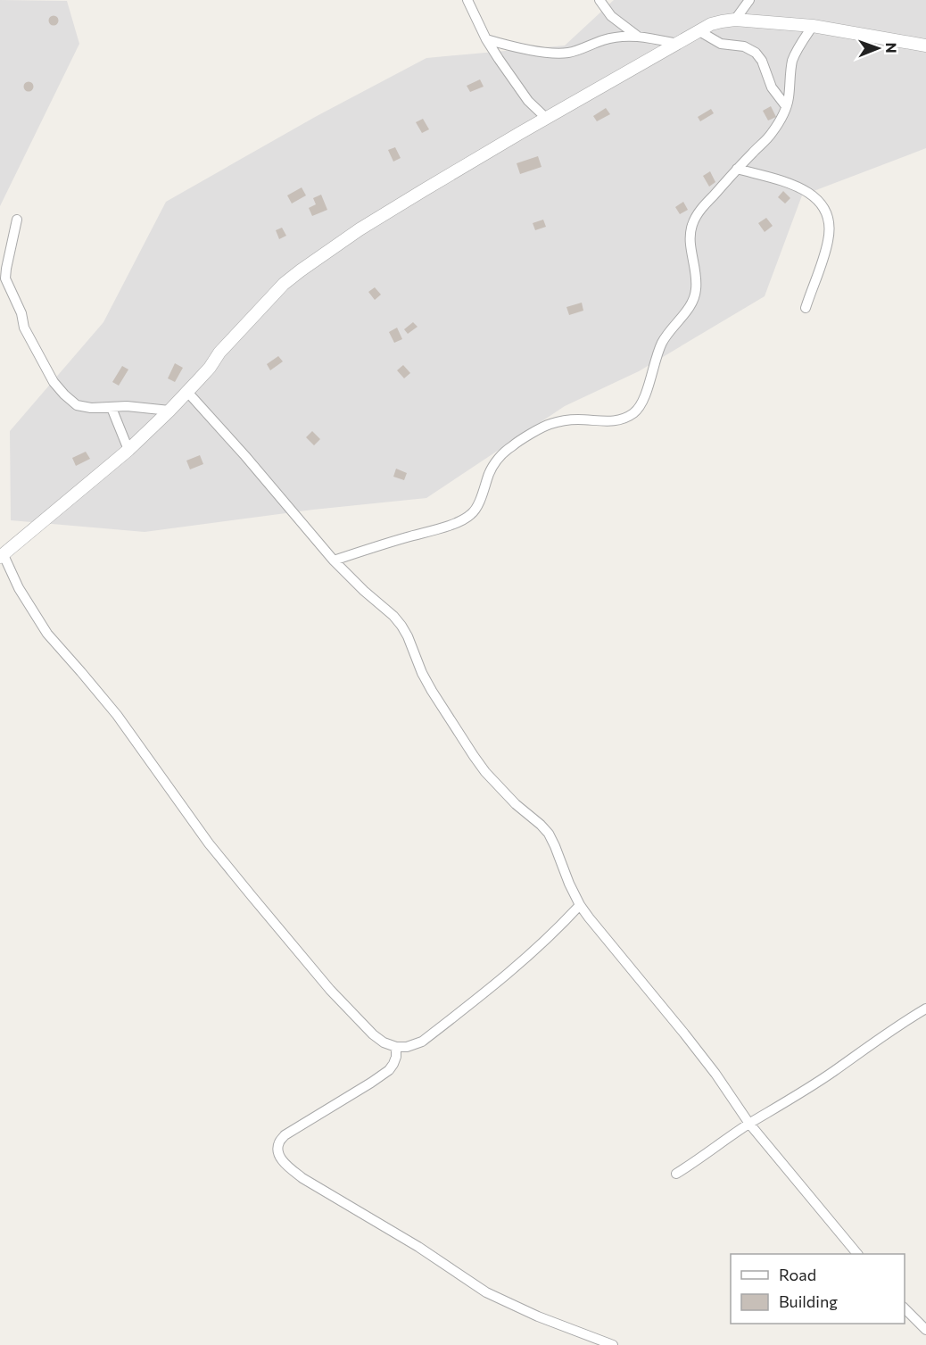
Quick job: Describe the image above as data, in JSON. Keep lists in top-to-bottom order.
{
  "legend": ["Road", "Building"],
  "north": "right"
}
